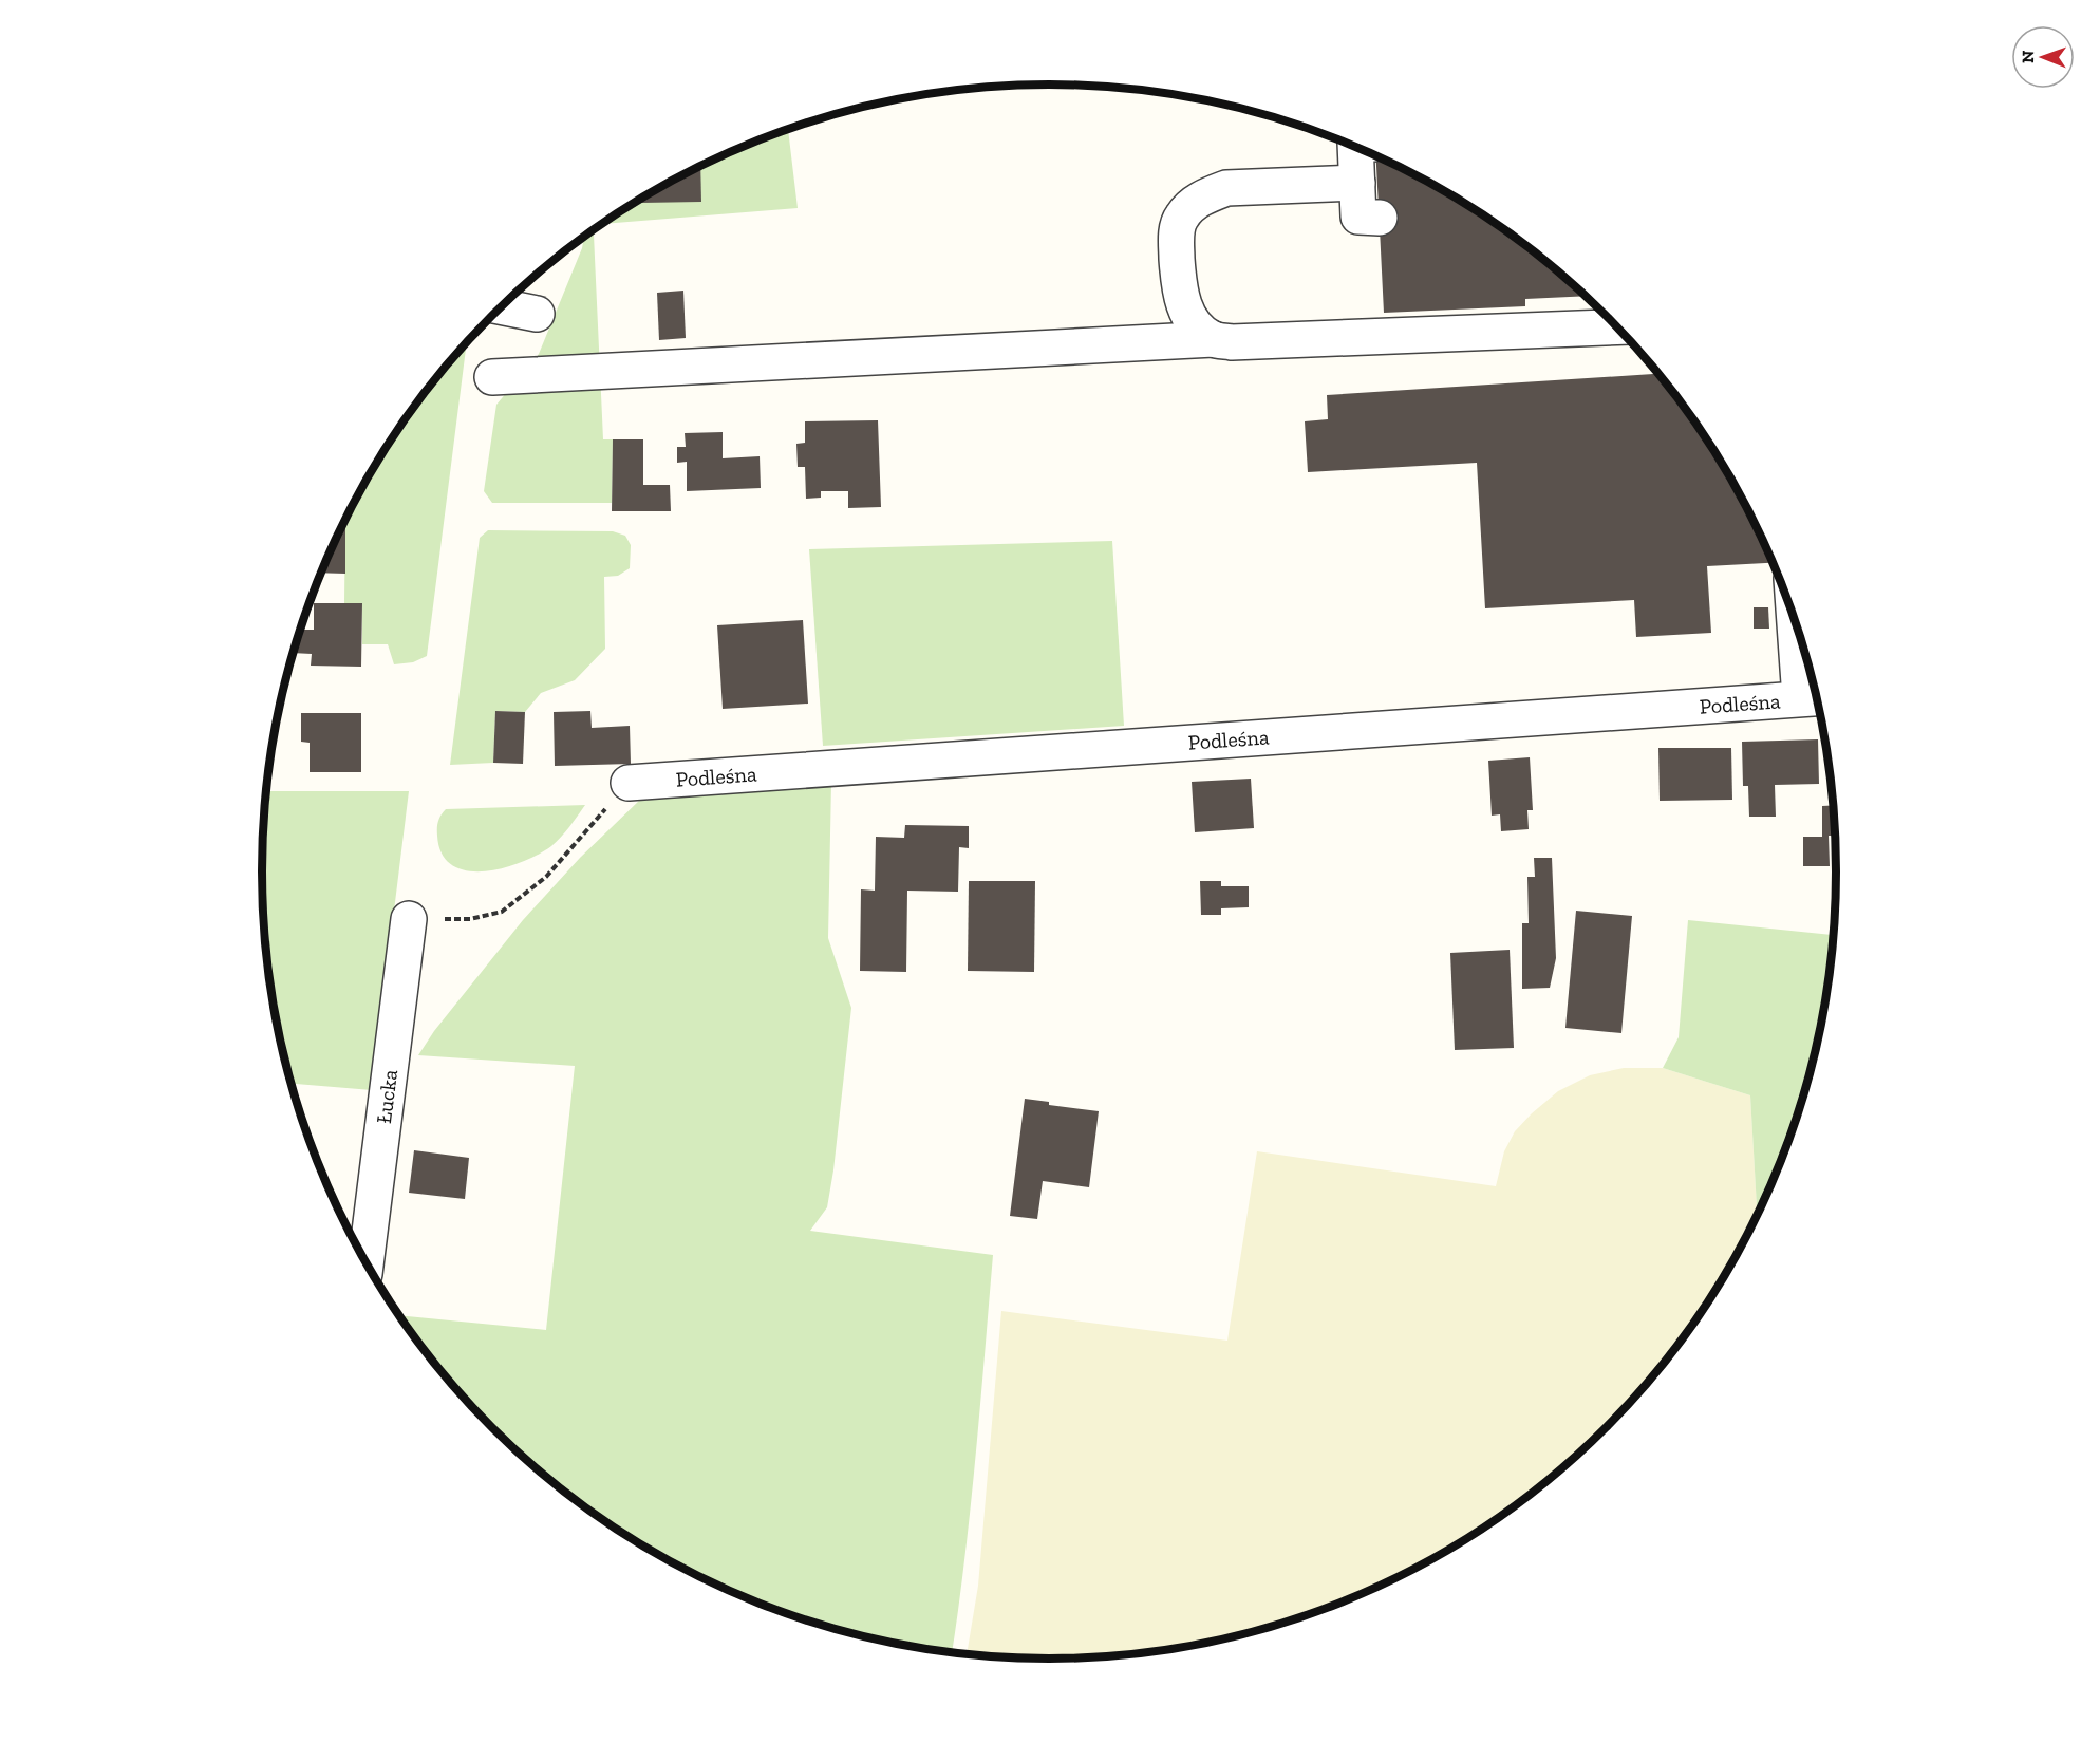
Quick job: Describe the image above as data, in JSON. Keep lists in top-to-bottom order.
{
  "streets": {
    "street": ["Podleśna", "Łucka"]
  },
  "north": "left"
}
